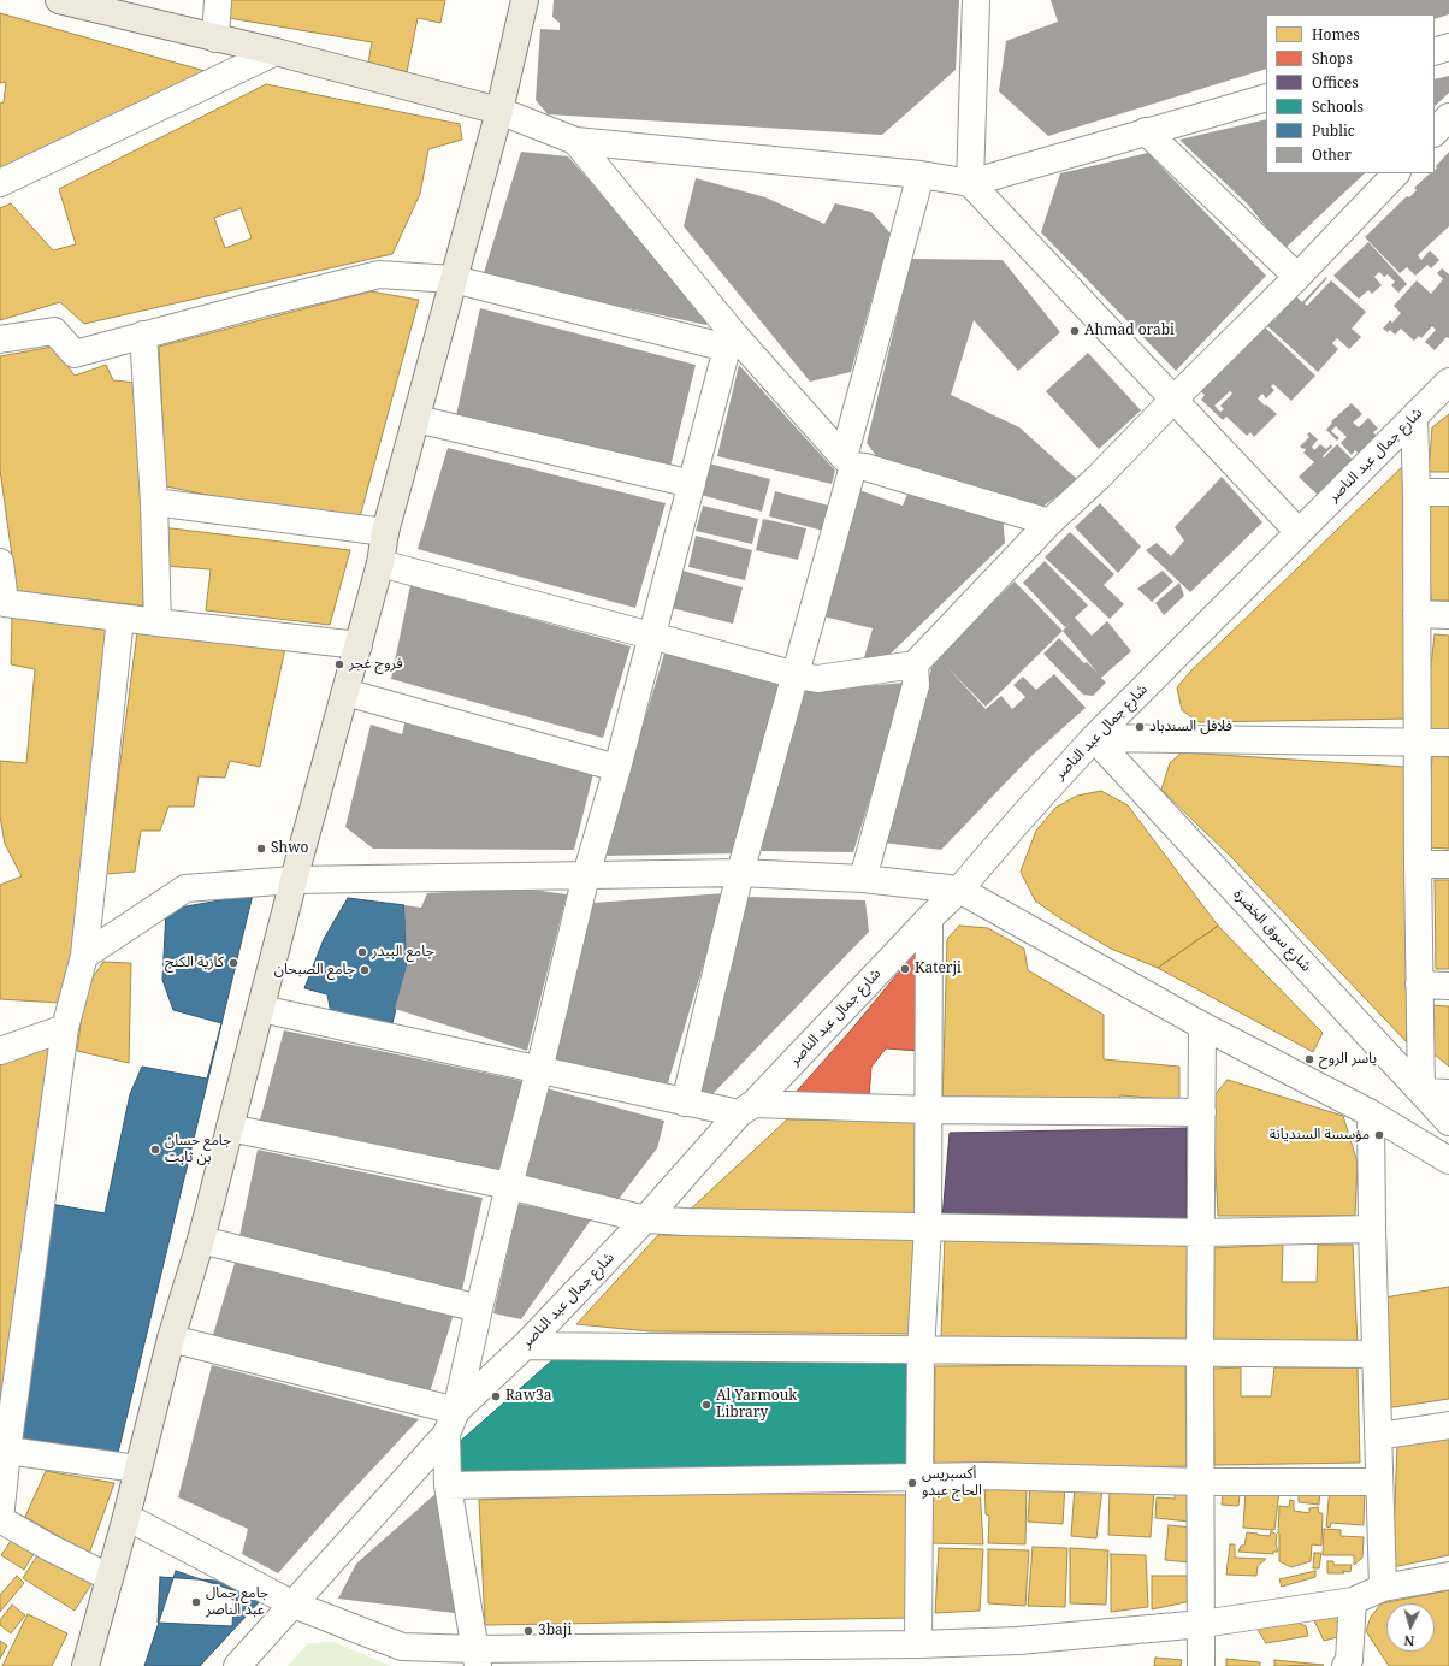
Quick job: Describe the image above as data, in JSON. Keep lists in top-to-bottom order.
{
  "streets": {
    "street": ["شارع جمال عبد الناصر", "شارع سوق الخضرة"]
  },
  "crossings": [
    ["شارع جمال عبد الناصر", "شارع سوق الخضرة"]
  ],
  "places": [
    "Ahmad orabi",
    "فروج غجر",
    "فلافل السندباد",
    "Shwo",
    "جامع البيدر",
    "كازية الكنج",
    "Katerji",
    "جامع الصبحان",
    "ياسر الروح",
    "مؤسسة السنديانة",
    "جامع حسان بن ثابت",
    "Raw3a",
    "Al Yarmouk Library",
    "أكسبريس الحاج عبدو",
    "جامع جمال عبد الناصر",
    "3baji"
  ],
  "legend": [
    "Homes",
    "Shops",
    "Offices",
    "Schools",
    "Public",
    "Other"
  ],
  "north": "bottom"
}
